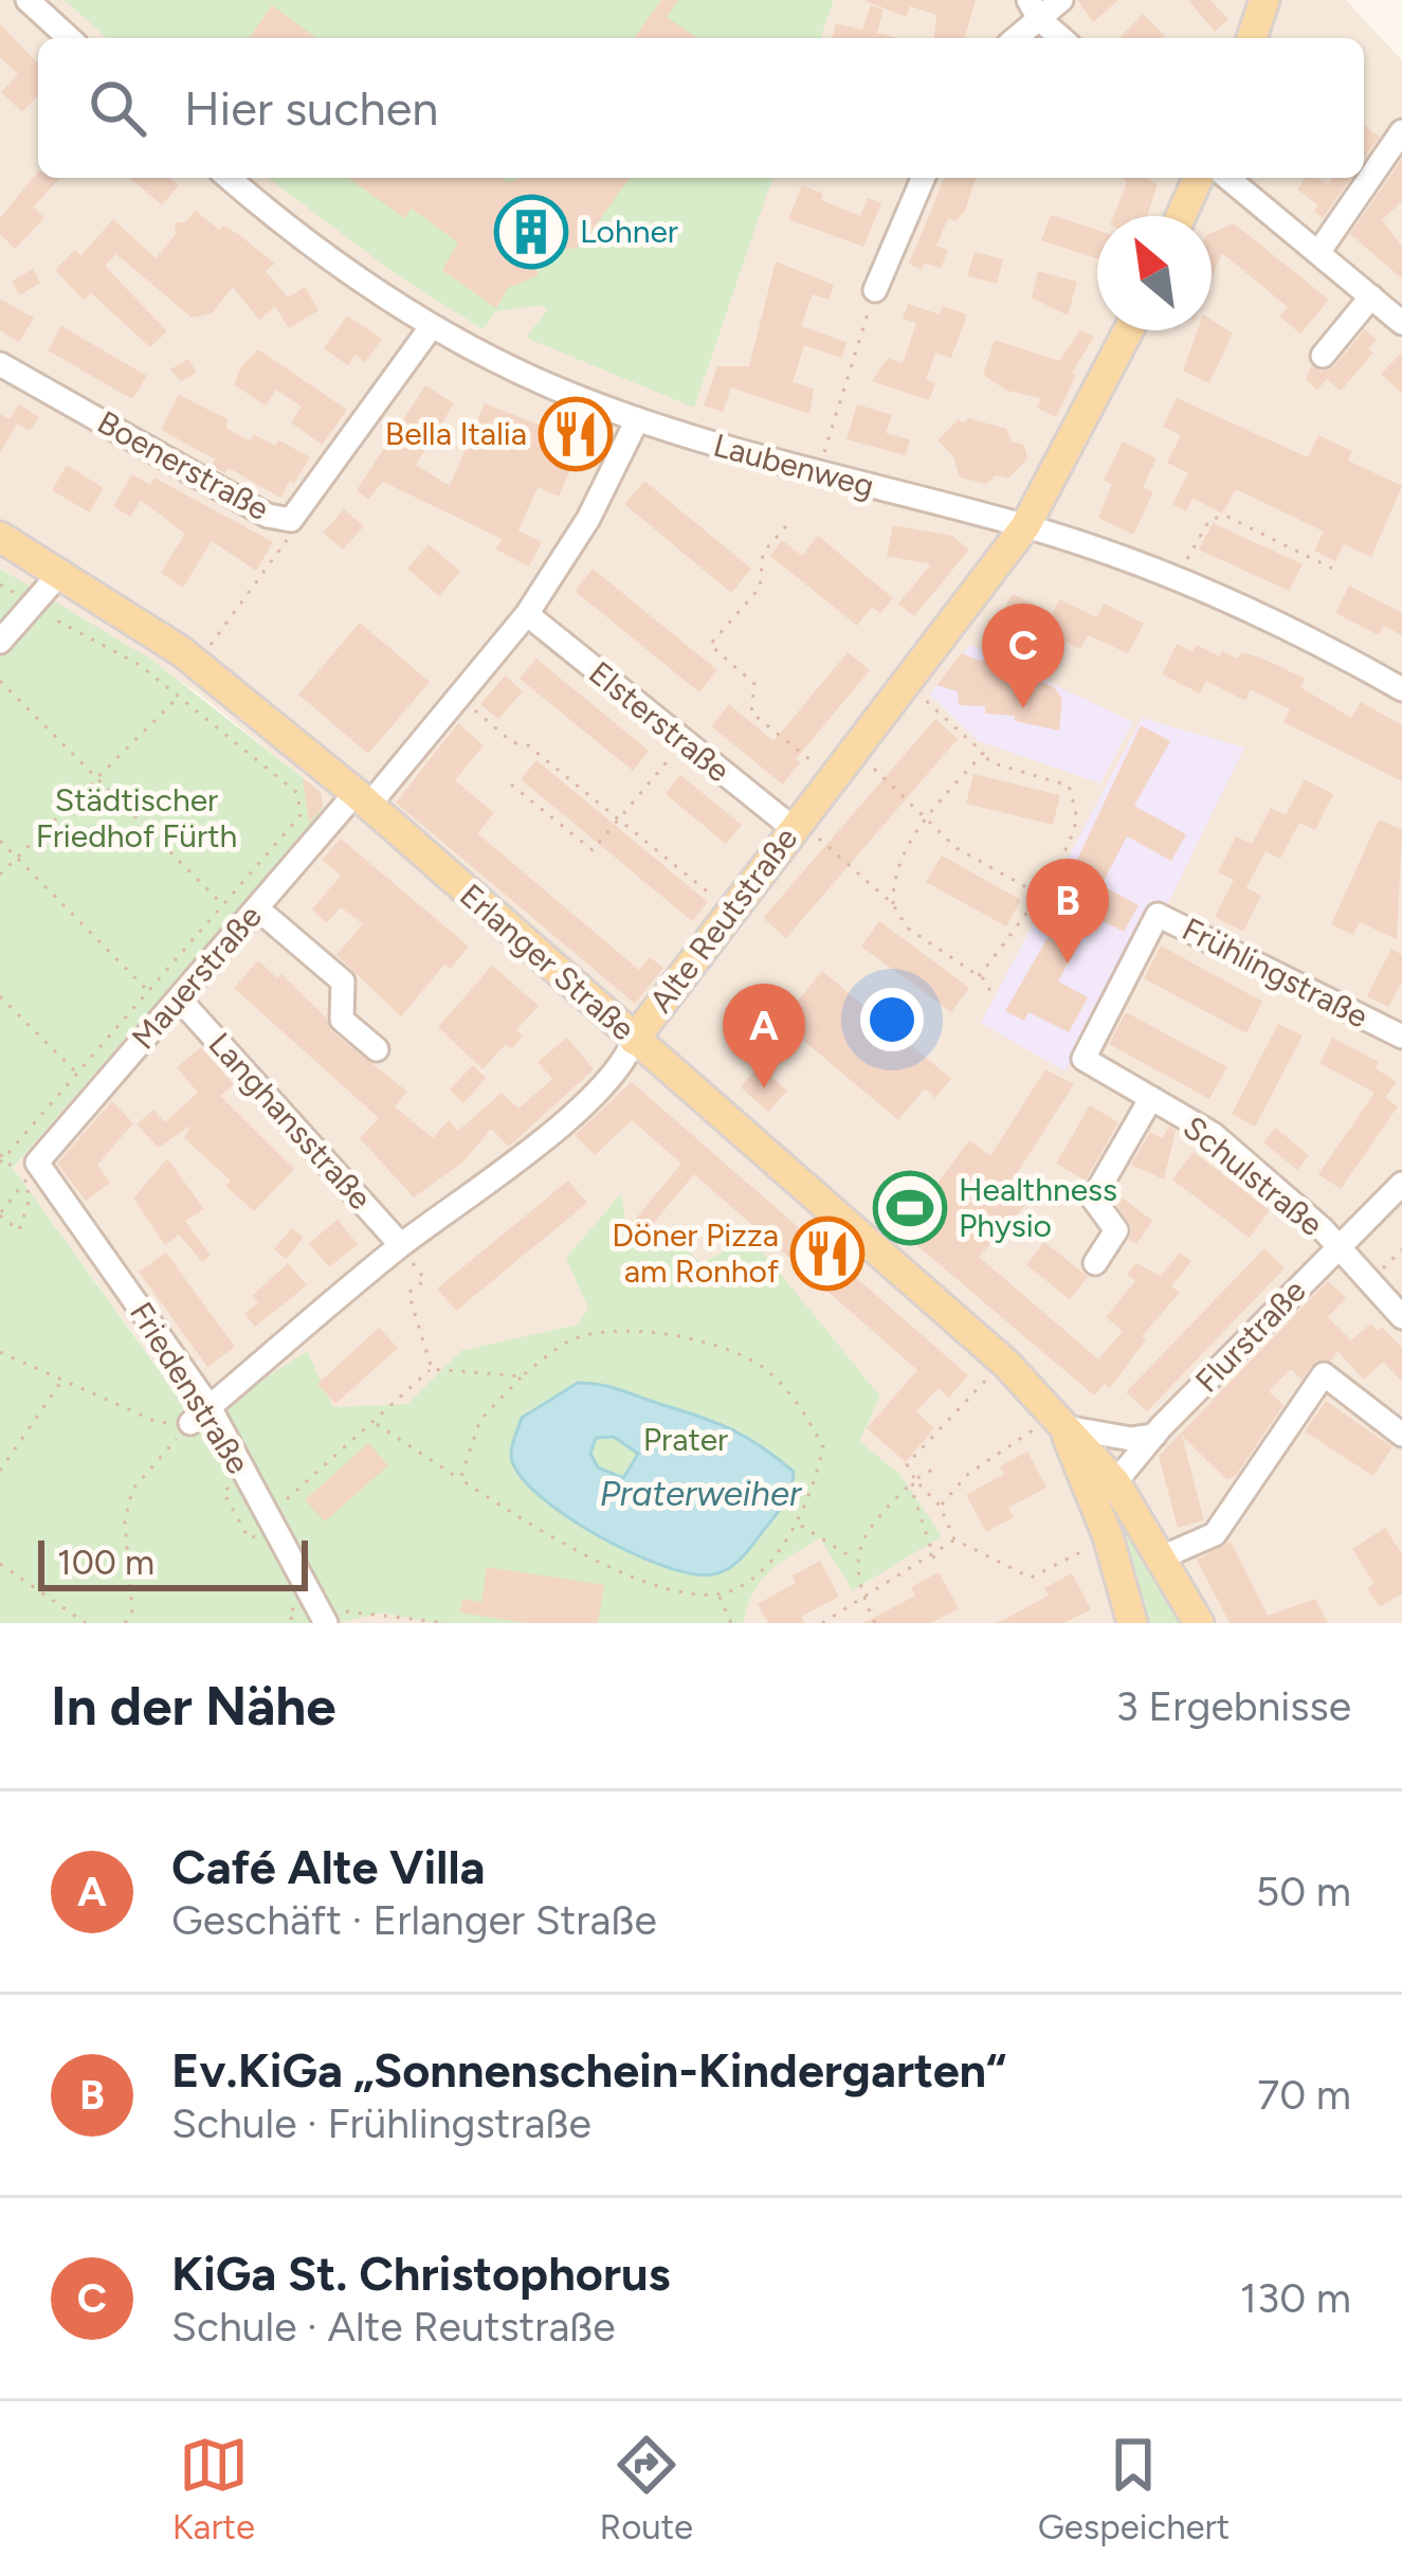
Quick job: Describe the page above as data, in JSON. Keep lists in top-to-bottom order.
{
  "streets": {
    "main road": ["Alte Reutstraße", "Erlanger Straße"],
    "street": [
      "Boenerstraße",
      "Laubenweg",
      "Elsterstraße",
      "Frühlingstraße",
      "Mauerstraße",
      "Langhansstraße",
      "Schulstraße",
      "Flurstraße",
      "Friedenstraße"
    ]
  },
  "crossings": [
    ["Boenerstraße", "Laubenweg"],
    ["Laubenweg", "Alte Reutstraße"],
    ["Laubenweg", "Mauerstraße"],
    ["Elsterstraße", "Alte Reutstraße"],
    ["Elsterstraße", "Mauerstraße"],
    ["Alte Reutstraße", "Erlanger Straße"],
    ["Alte Reutstraße", "Langhansstraße"],
    ["Alte Reutstraße", "Friedenstraße"],
    ["Erlanger Straße", "Mauerstraße"],
    ["Erlanger Straße", "Flurstraße"],
    ["Frühlingstraße", "Schulstraße"],
    ["Mauerstraße", "Langhansstraße"],
    ["Mauerstraße", "Friedenstraße"],
    ["Schulstraße", "Flurstraße"]
  ],
  "water": ["Praterweiher"],
  "parks": ["Städtischer Friedhof Fürth", "Prater"],
  "places": {
    "building": ["Lohner"],
    "restaurant": ["Bella Italia", "Döner Pizza am Ronhof"],
    "sports": ["Healthness Physio"]
  },
  "scale_bar": "100 m",
  "north": "top left",
  "page": {
    "search": "Hier suchen",
    "pins": ["C", "B", "A"],
    "scale": "100 m",
    "heading": ["In der Nähe", "3 Ergebnisse"],
    "list": [
      {
        "mark": "A",
        "name": "Café Alte Villa",
        "note": "Geschäft · Erlanger Straße",
        "value": "50 m"
      },
      {
        "mark": "B",
        "name": "Ev.KiGa „Sonnenschein-Kindergarten“",
        "note": "Schule · Frühlingstraße",
        "value": "70 m"
      },
      {
        "mark": "C",
        "name": "KiGa St. Christophorus",
        "note": "Schule · Alte Reutstraße",
        "value": "130 m"
      }
    ],
    "nav": ["Karte", "Route", "Gespeichert"]
  }
}
